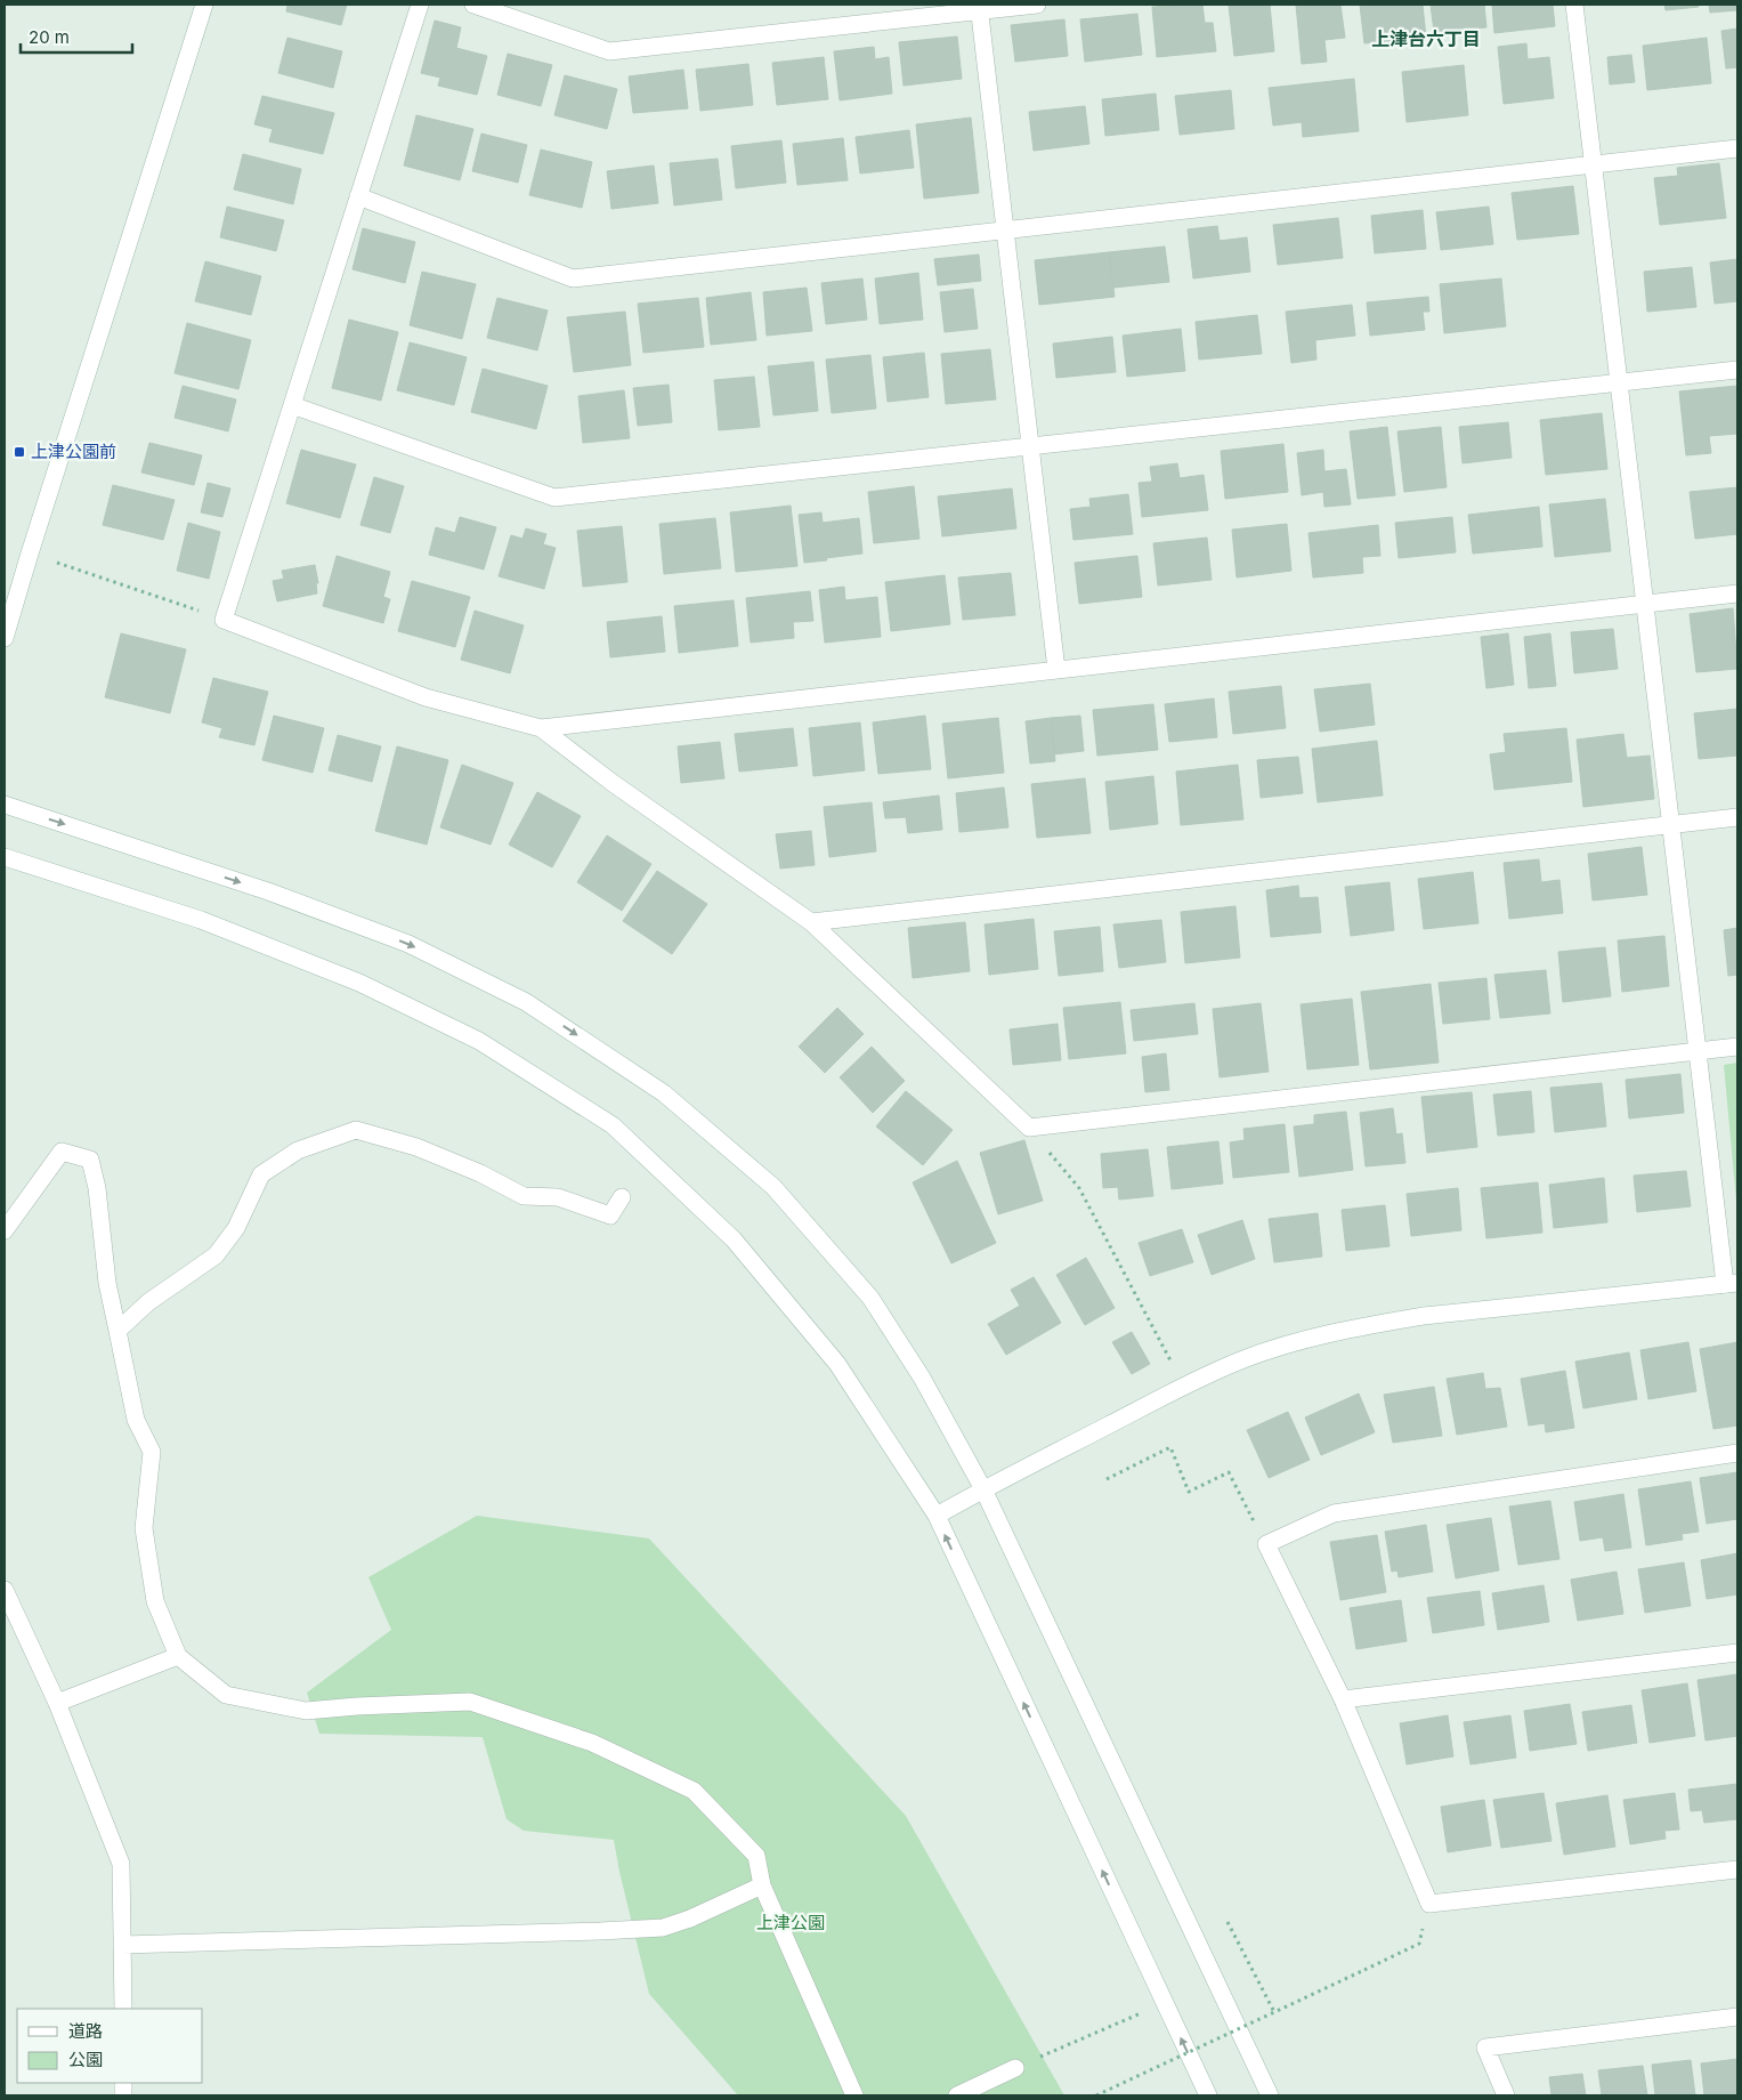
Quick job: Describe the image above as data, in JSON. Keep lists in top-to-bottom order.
{
  "districts": ["上津台六丁目"],
  "parks": ["上津公園"],
  "places": {
    "transit": ["上津公園前"]
  },
  "legend": ["道路", "公園"],
  "scale_bar": "20 m"
}
